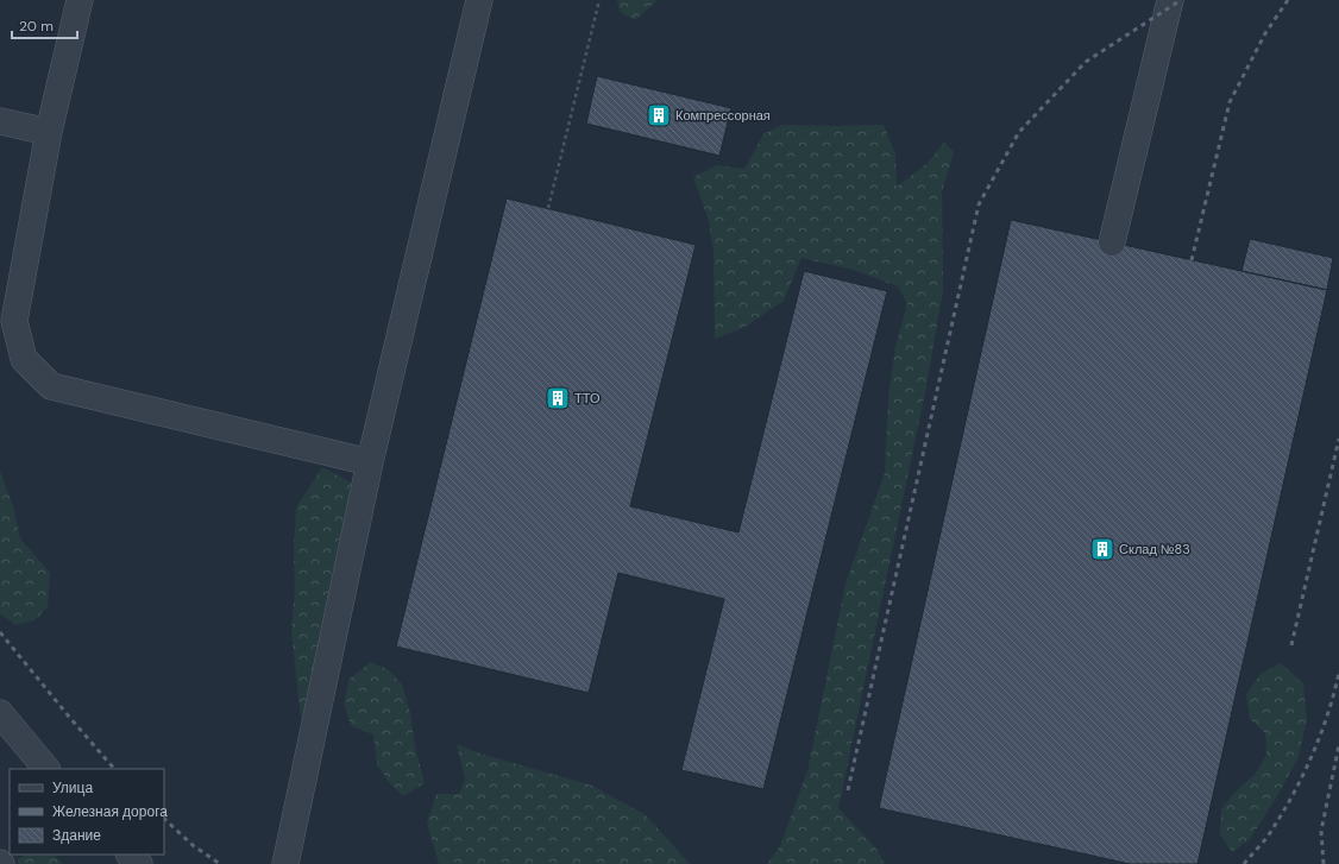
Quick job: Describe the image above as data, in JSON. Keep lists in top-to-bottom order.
{
  "places": {
    "building": ["Компрессорная", "ТТО", "Склад №83"]
  },
  "legend": ["Улица", "Железная дорога", "Здание"],
  "scale_bar": "20 m"
}
